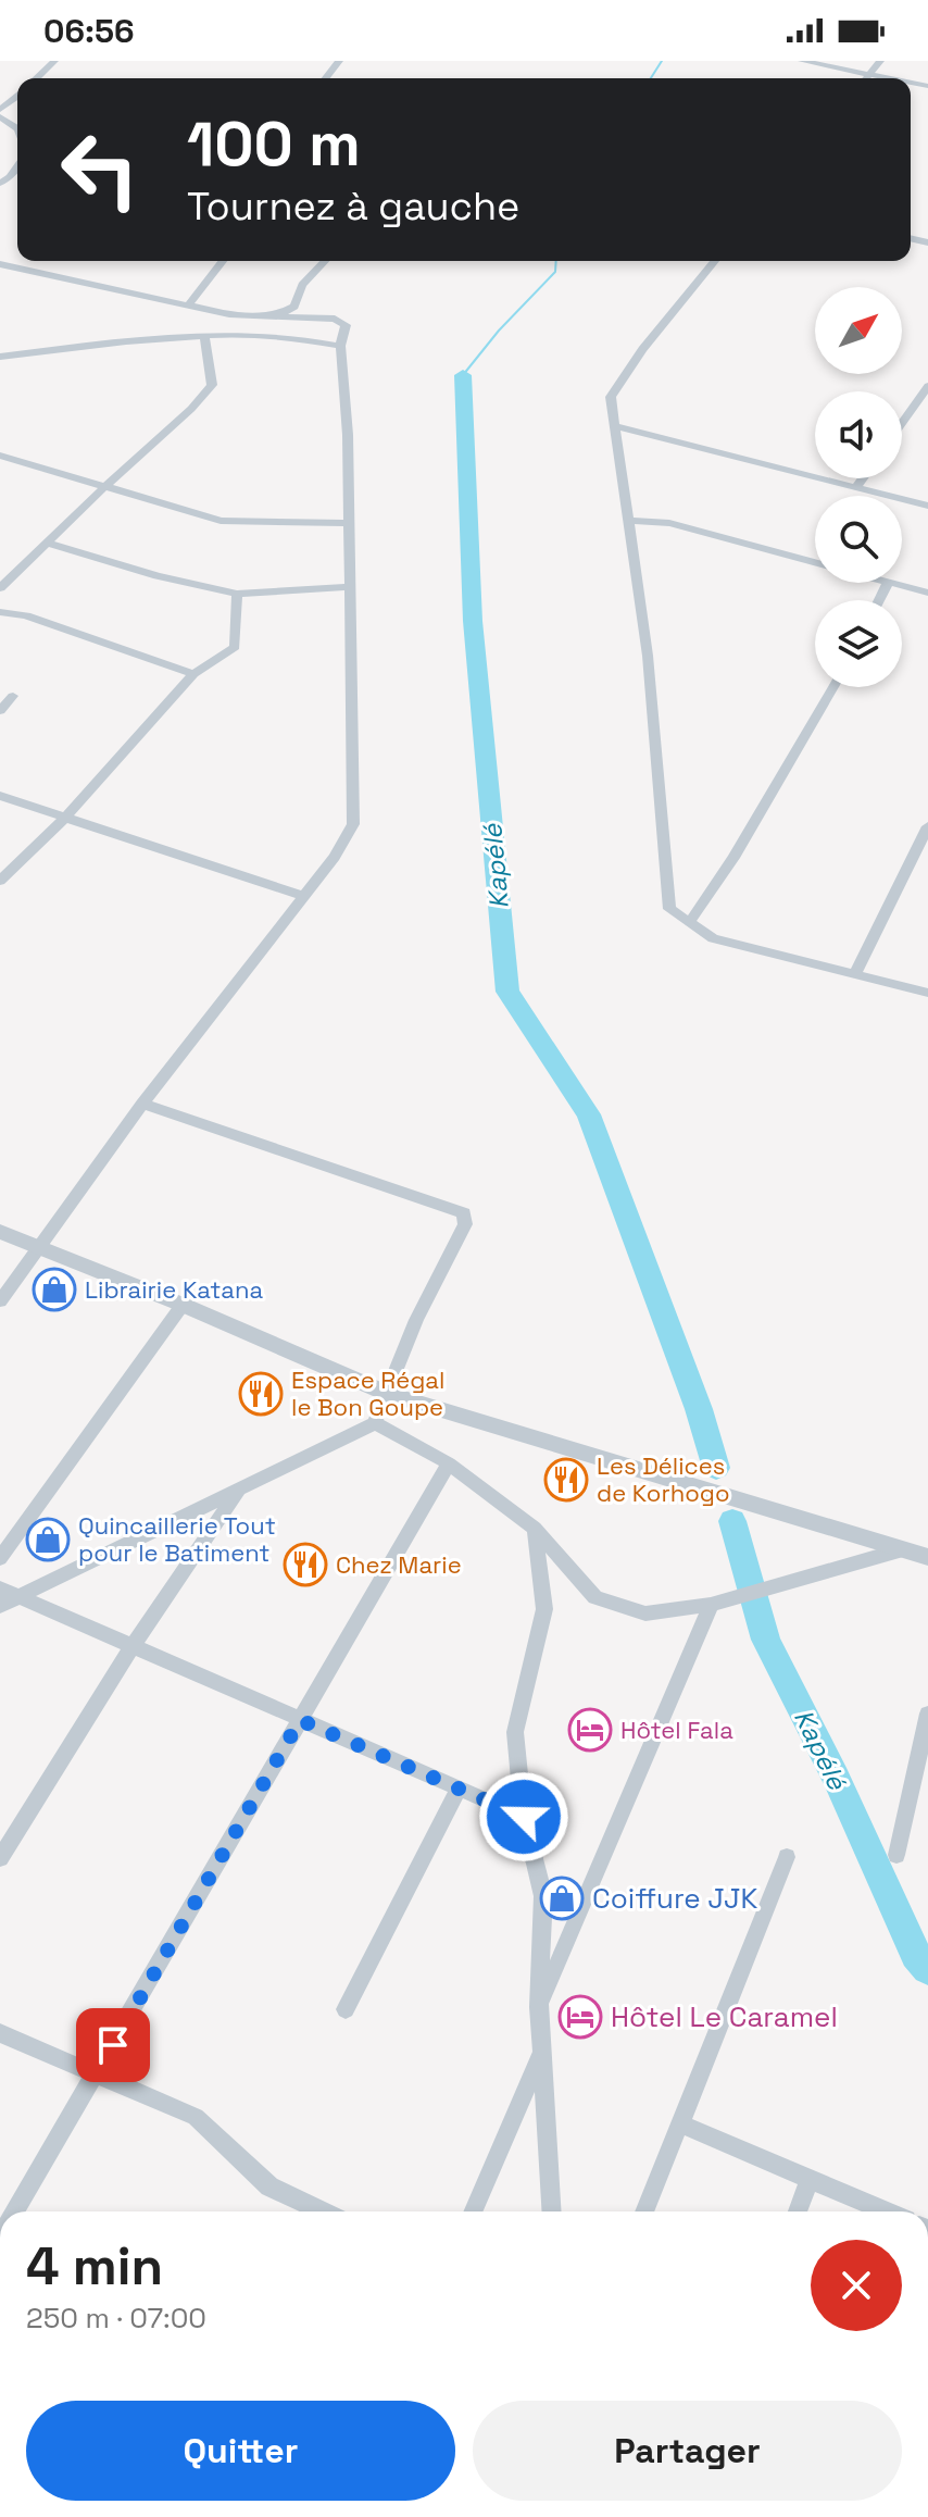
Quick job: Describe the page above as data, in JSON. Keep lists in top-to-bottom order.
{
  "water": ["Kapélé"],
  "places": {
    "shop": ["Librairie Katana", "Quincaillerie Tout pour le Batiment", "Coiffure JJK"],
    "restaurant": ["Espace Régal le Bon Goupe", "Les Délices de Korhogo", "Chez Marie"],
    "hotel": ["Hôtel Fala", "Hôtel Le Caramel"]
  },
  "north": "top right",
  "page": {
    "status": "06:56",
    "turn": ["100 m", "Tournez à gauche"],
    "heading": ["4 min", "250 m · 07:00"],
    "buttons": ["Quitter", "Partager"]
  }
}
